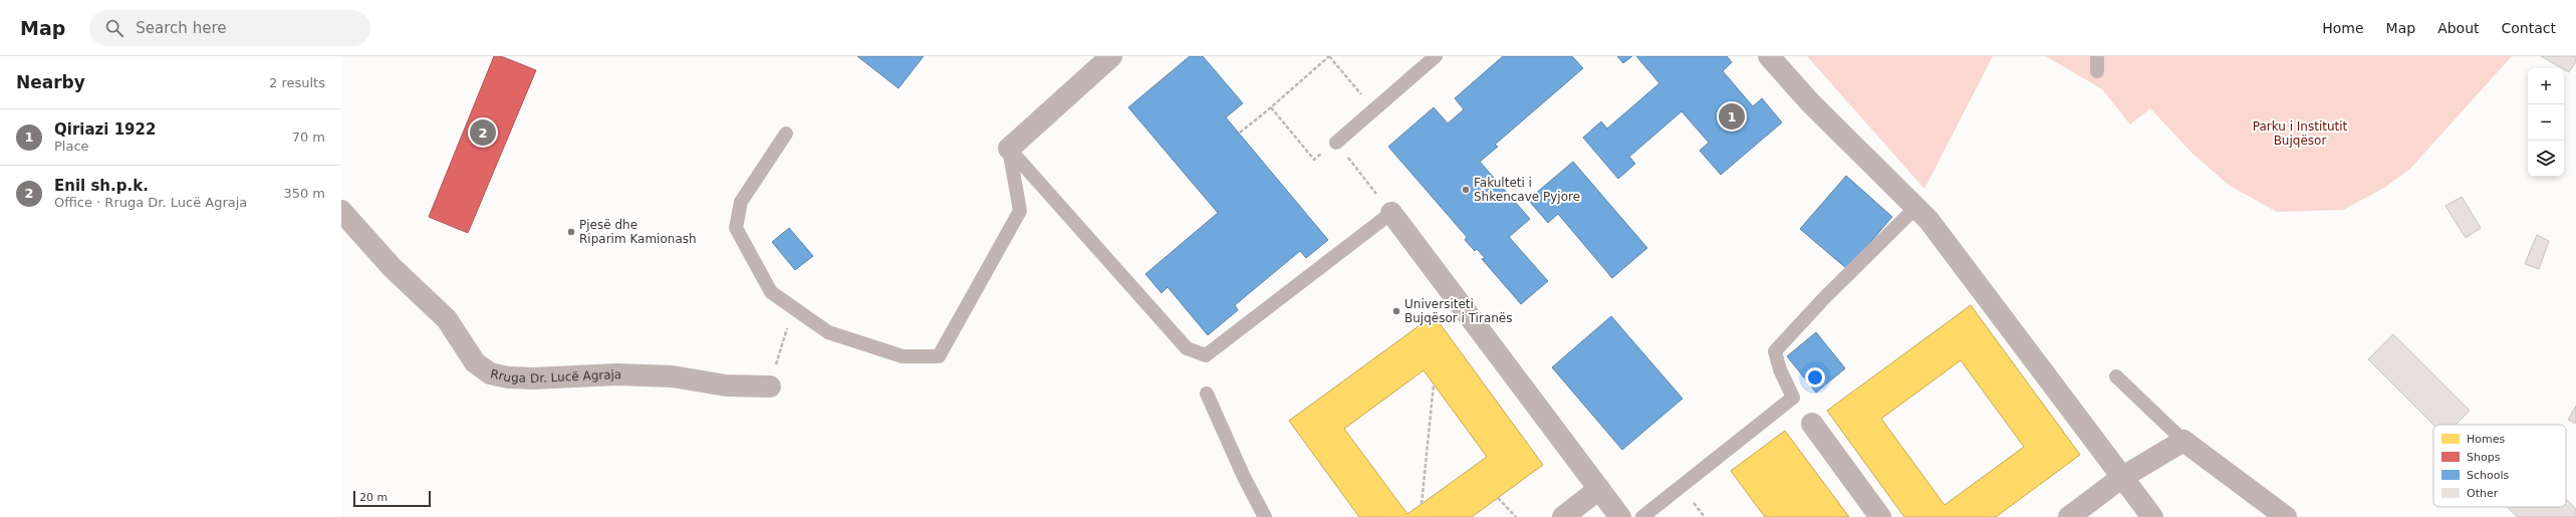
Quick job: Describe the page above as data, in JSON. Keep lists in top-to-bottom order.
{
  "streets": {
    "street": ["Rruga Dr. Lucë Agraja"]
  },
  "parks": ["Parku i Institutit Bujqësor"],
  "places": ["Fakulteti i Shkencave Pyjore", "Pjesë dhe Riparim Kamionash", "Universiteti Bujqësor i Tiranës"],
  "legend": [
    "Homes",
    "Shops",
    "Schools",
    "Other"
  ],
  "scale_bar": "20 m",
  "page": {
    "header": "Map",
    "search": "Search here",
    "nav": [
      "Home",
      "Map",
      "About",
      "Contact"
    ],
    "heading": ["Nearby", "2 results"],
    "map_buttons": ["+", "−"],
    "pins": ["1", "2"],
    "list": [
      {
        "mark": "1",
        "name": "Qiriazi 1922",
        "note": "Place",
        "value": "70 m"
      },
      {
        "mark": "2",
        "name": "Enil sh.p.k.",
        "note": "Office · Rruga Dr. Lucë Agraja",
        "value": "350 m"
      }
    ],
    "scale": "20 m"
  }
}
